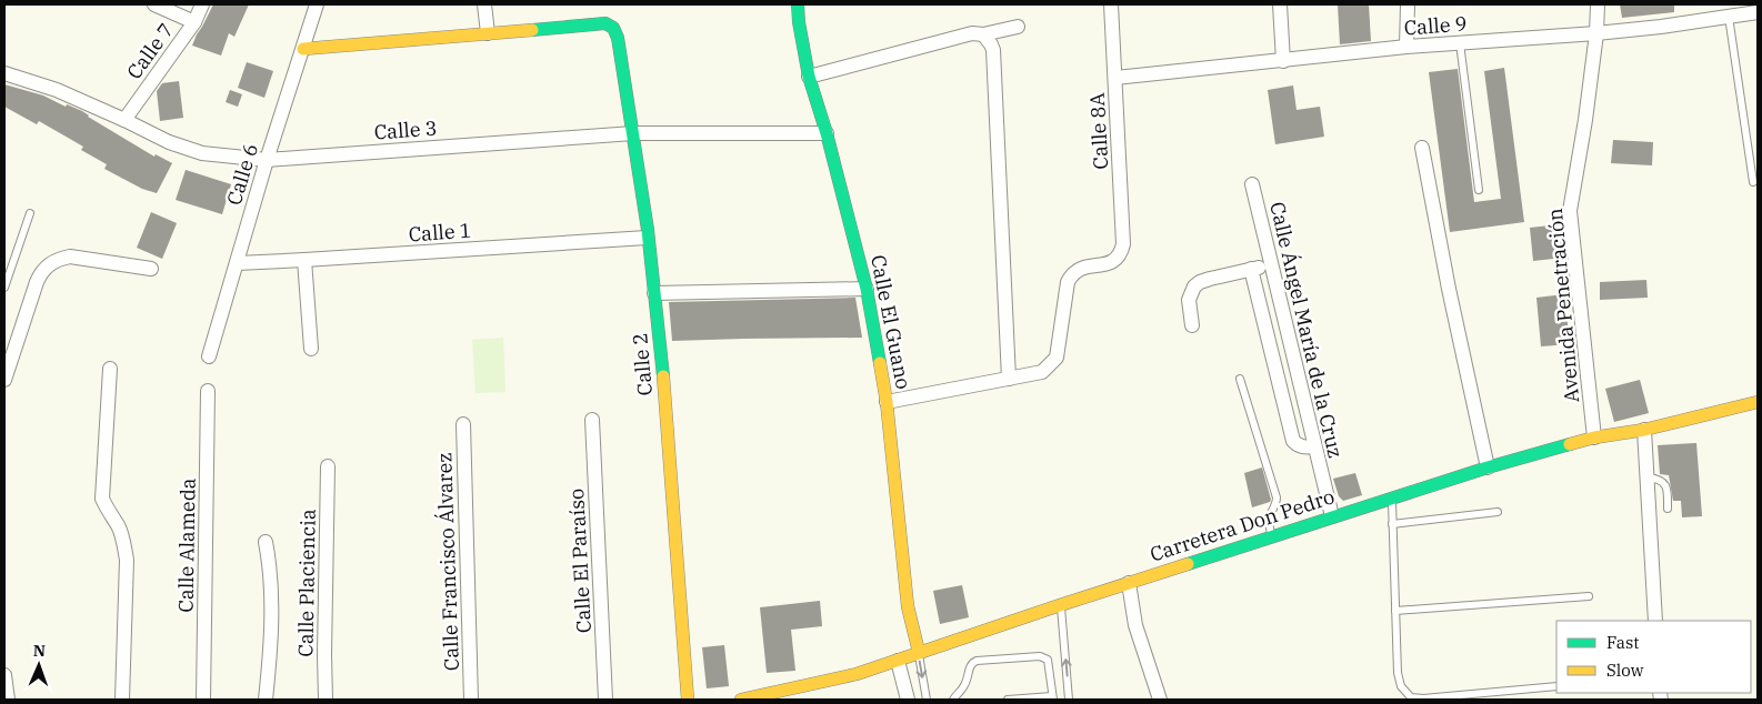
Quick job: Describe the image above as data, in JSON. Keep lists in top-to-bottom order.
{
  "streets": {
    "street": [
      "Calle 9",
      "Calle 7",
      "Calle 3",
      "Calle 8A",
      "Calle 6",
      "Calle 1",
      "Avenida Penetración",
      "Calle El Guano",
      "Calle Ángel María de la Cruz",
      "Calle 2",
      "Carretera Don Pedro",
      "Calle Alameda",
      "Calle El Paraíso",
      "Calle Francisco Álvarez",
      "Calle Placiencia"
    ]
  },
  "crossings": [
    ["Calle 9", "Calle 8A"],
    ["Calle 9", "Avenida Penetración"],
    ["Calle 7", "Calle 3"],
    ["Calle 3", "Calle 6"],
    ["Calle 3", "Calle El Guano"],
    ["Calle 3", "Calle 2"],
    ["Calle 6", "Calle 1"],
    ["Calle 1", "Calle 2"],
    ["Avenida Penetración", "Carretera Don Pedro"],
    ["Calle El Guano", "Carretera Don Pedro"],
    ["Calle Ángel María de la Cruz", "Carretera Don Pedro"]
  ],
  "legend": ["Fast", "Slow"],
  "north": "top"
}
